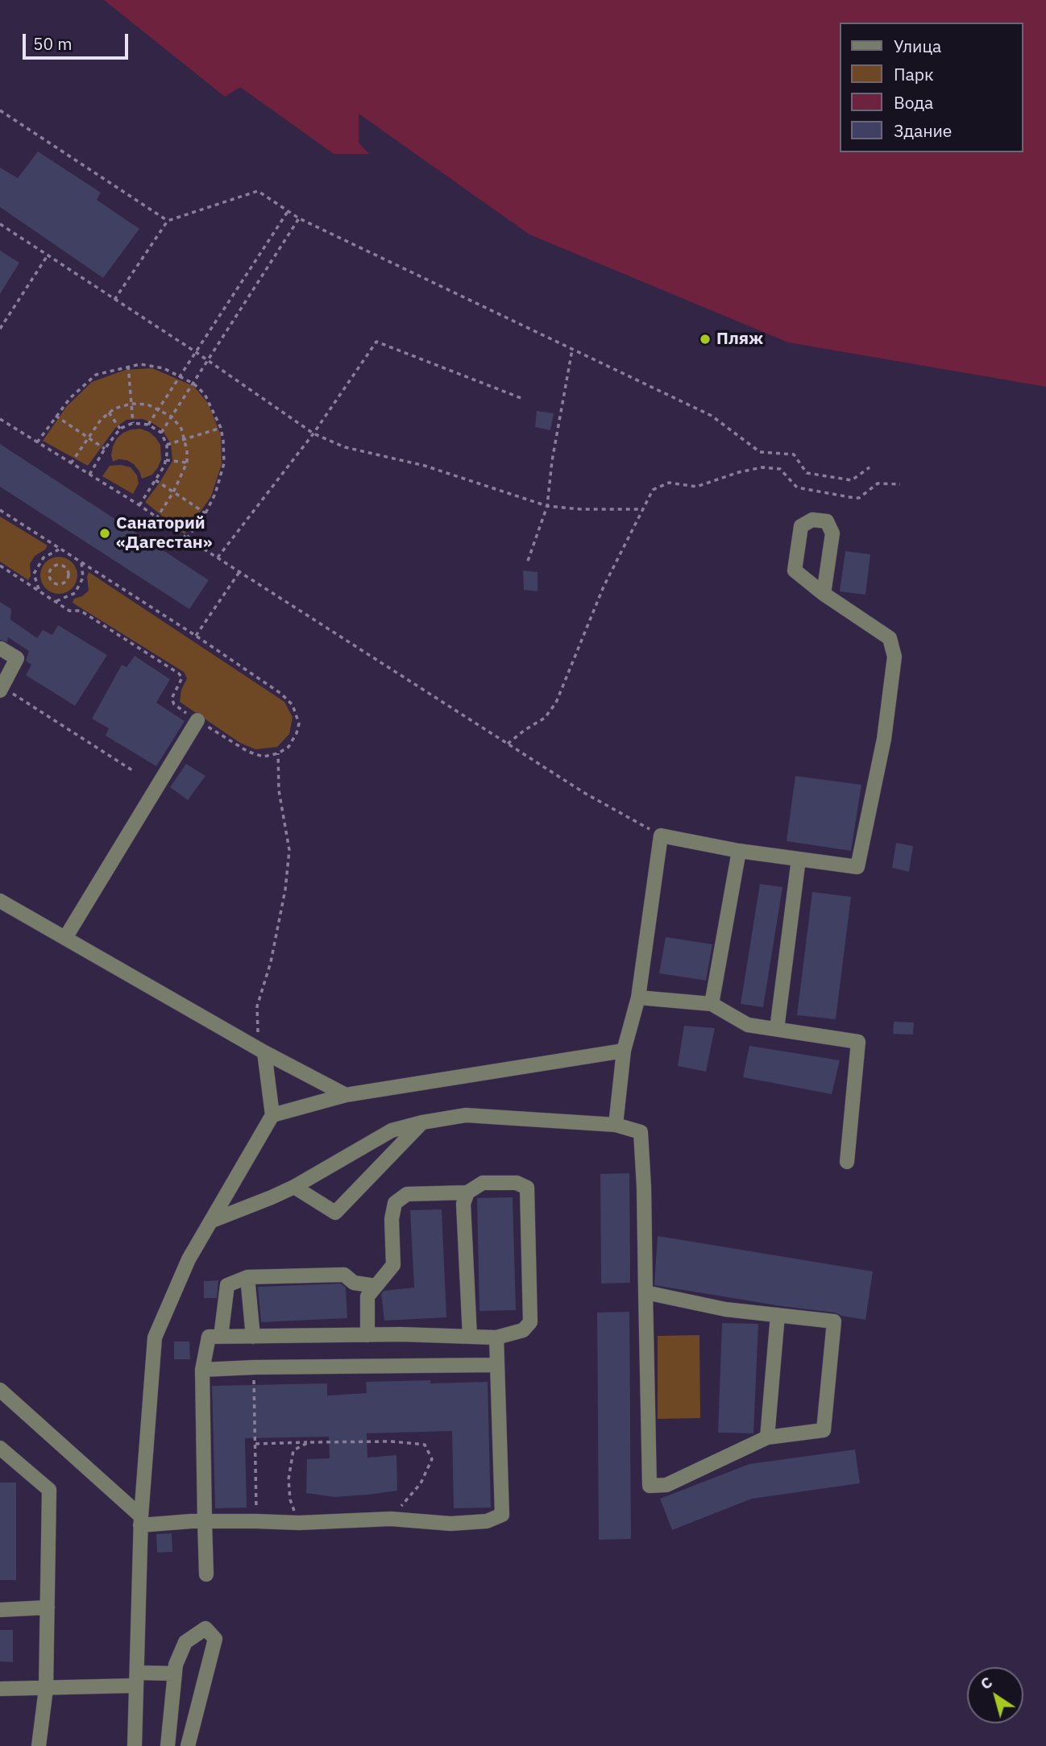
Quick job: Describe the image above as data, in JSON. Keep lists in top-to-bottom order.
{
  "places": ["Пляж", "Санаторий «Дагестан»"],
  "legend": [
    "Улица",
    "Парк",
    "Вода",
    "Здание"
  ],
  "scale_bar": "50 m",
  "north": "top left"
}
